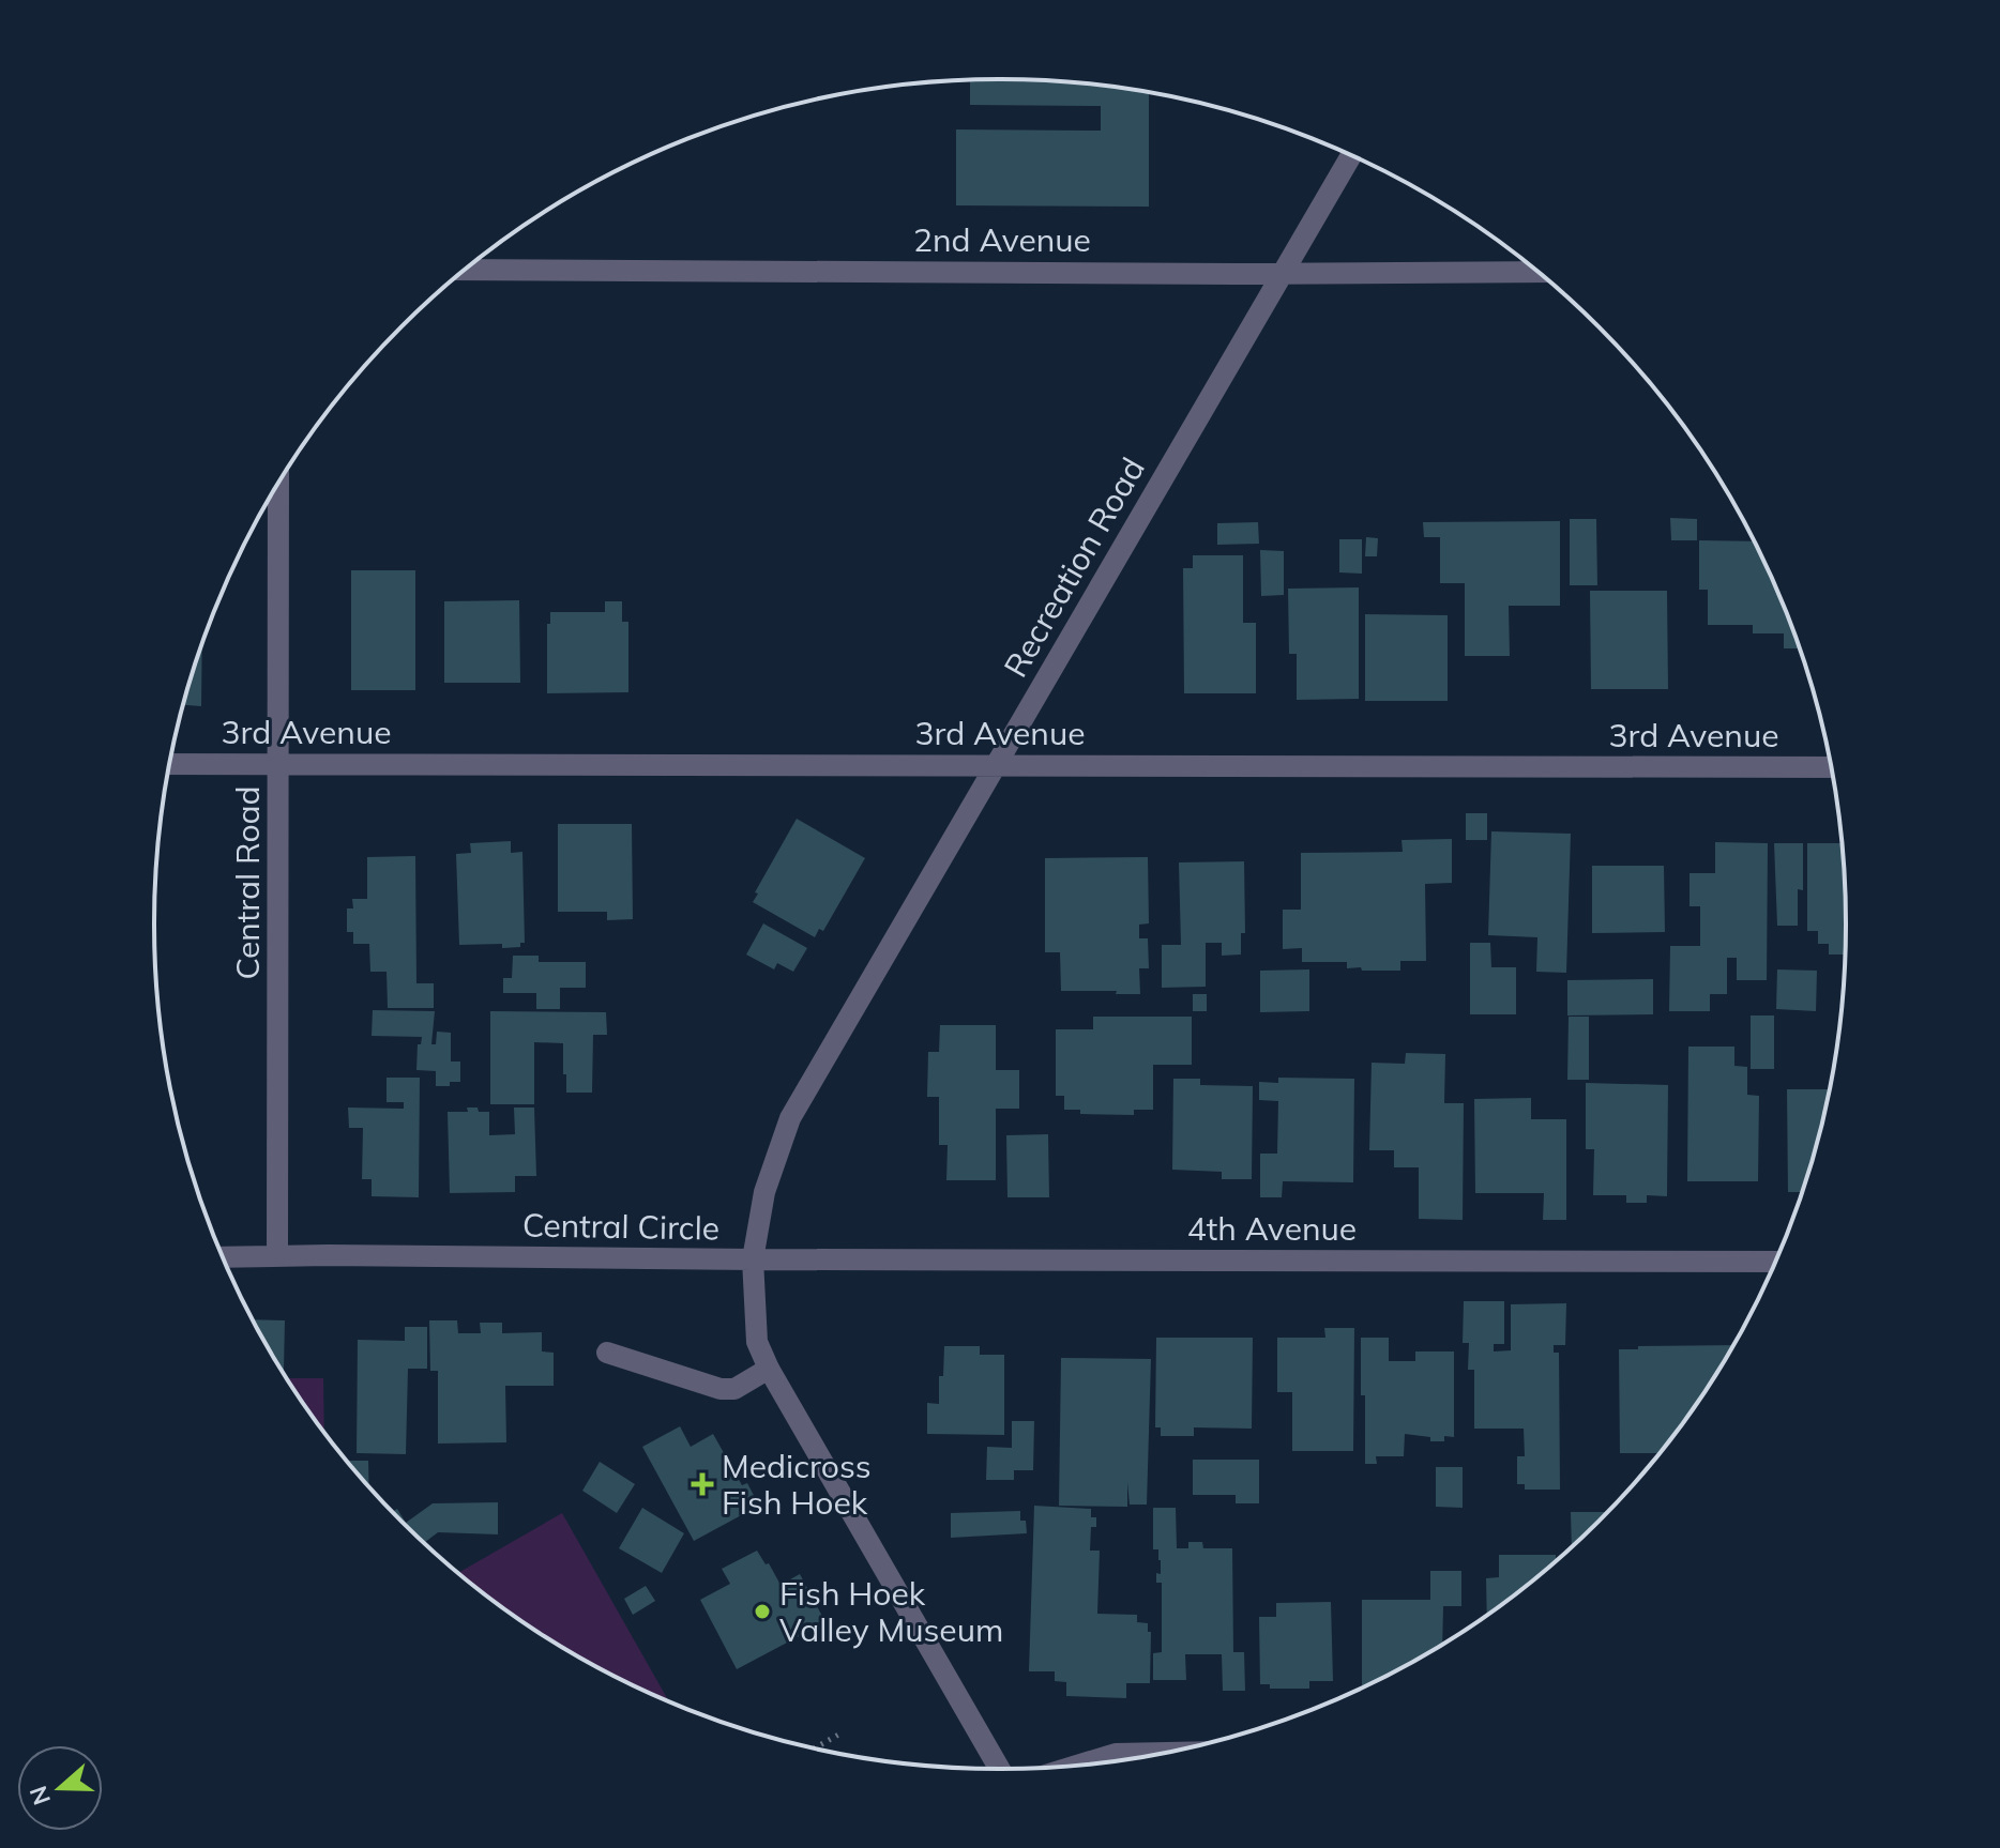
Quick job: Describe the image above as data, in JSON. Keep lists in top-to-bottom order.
{
  "streets": {
    "street": [
      "2nd Avenue",
      "Recreation Road",
      "3rd Avenue",
      "Central Road",
      "Central Circle",
      "4th Avenue"
    ]
  },
  "crossings": [
    ["2nd Avenue", "Recreation Road"],
    ["Recreation Road", "3rd Avenue"],
    ["Recreation Road", "Central Circle"],
    ["Recreation Road", "4th Avenue"],
    ["3rd Avenue", "Central Road"],
    ["Central Road", "Central Circle"],
    ["Central Circle", "4th Avenue"]
  ],
  "places": {
    "health": ["Medicross Fish Hoek"],
    "other": ["Fish Hoek Valley Museum"]
  },
  "north": "left"
}
